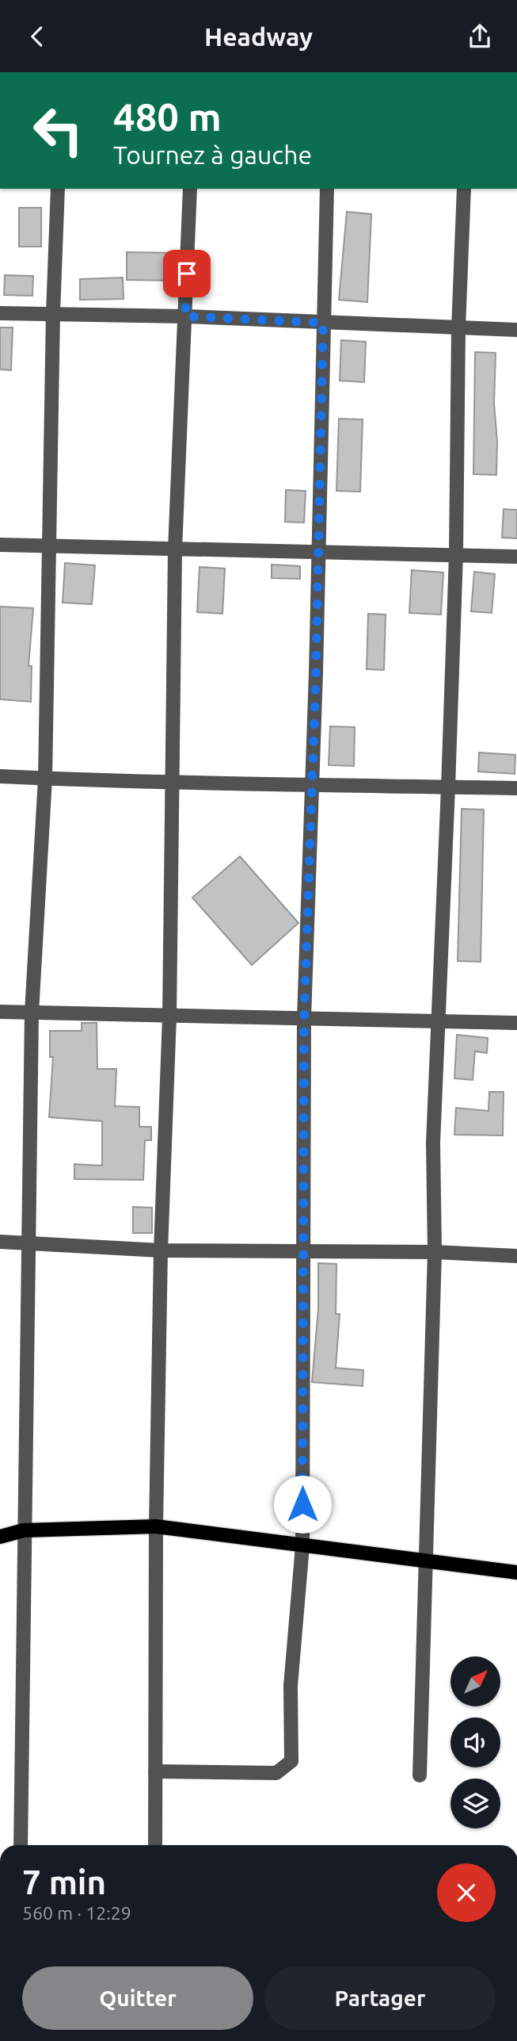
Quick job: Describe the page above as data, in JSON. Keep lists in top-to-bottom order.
{
  "north": "top right",
  "page": {
    "header": "Headway",
    "turn": ["480 m", "Tournez à gauche"],
    "heading": ["7 min", "560 m · 12:29"],
    "buttons": ["Quitter", "Partager"]
  }
}
